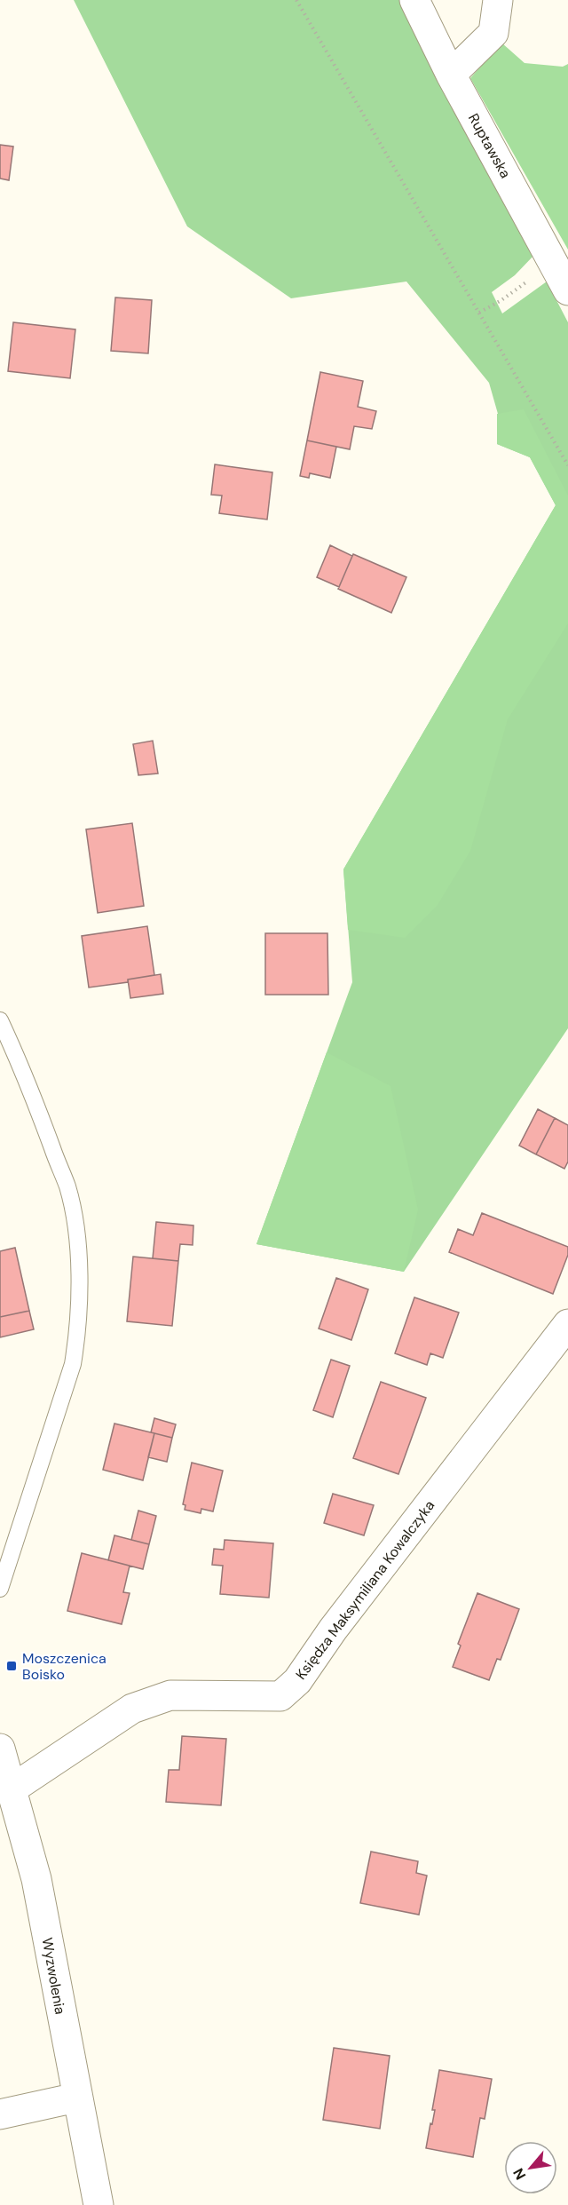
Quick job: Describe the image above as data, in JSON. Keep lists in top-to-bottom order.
{
  "streets": {
    "street": ["Ruptawska", "Księdza Maksymiliana Kowalczyka", "Wyzwolenia"]
  },
  "crossings": [
    ["Księdza Maksymiliana Kowalczyka", "Wyzwolenia"]
  ],
  "places": {
    "transit": ["Moszczenica Boisko"]
  },
  "north": "bottom left"
}
